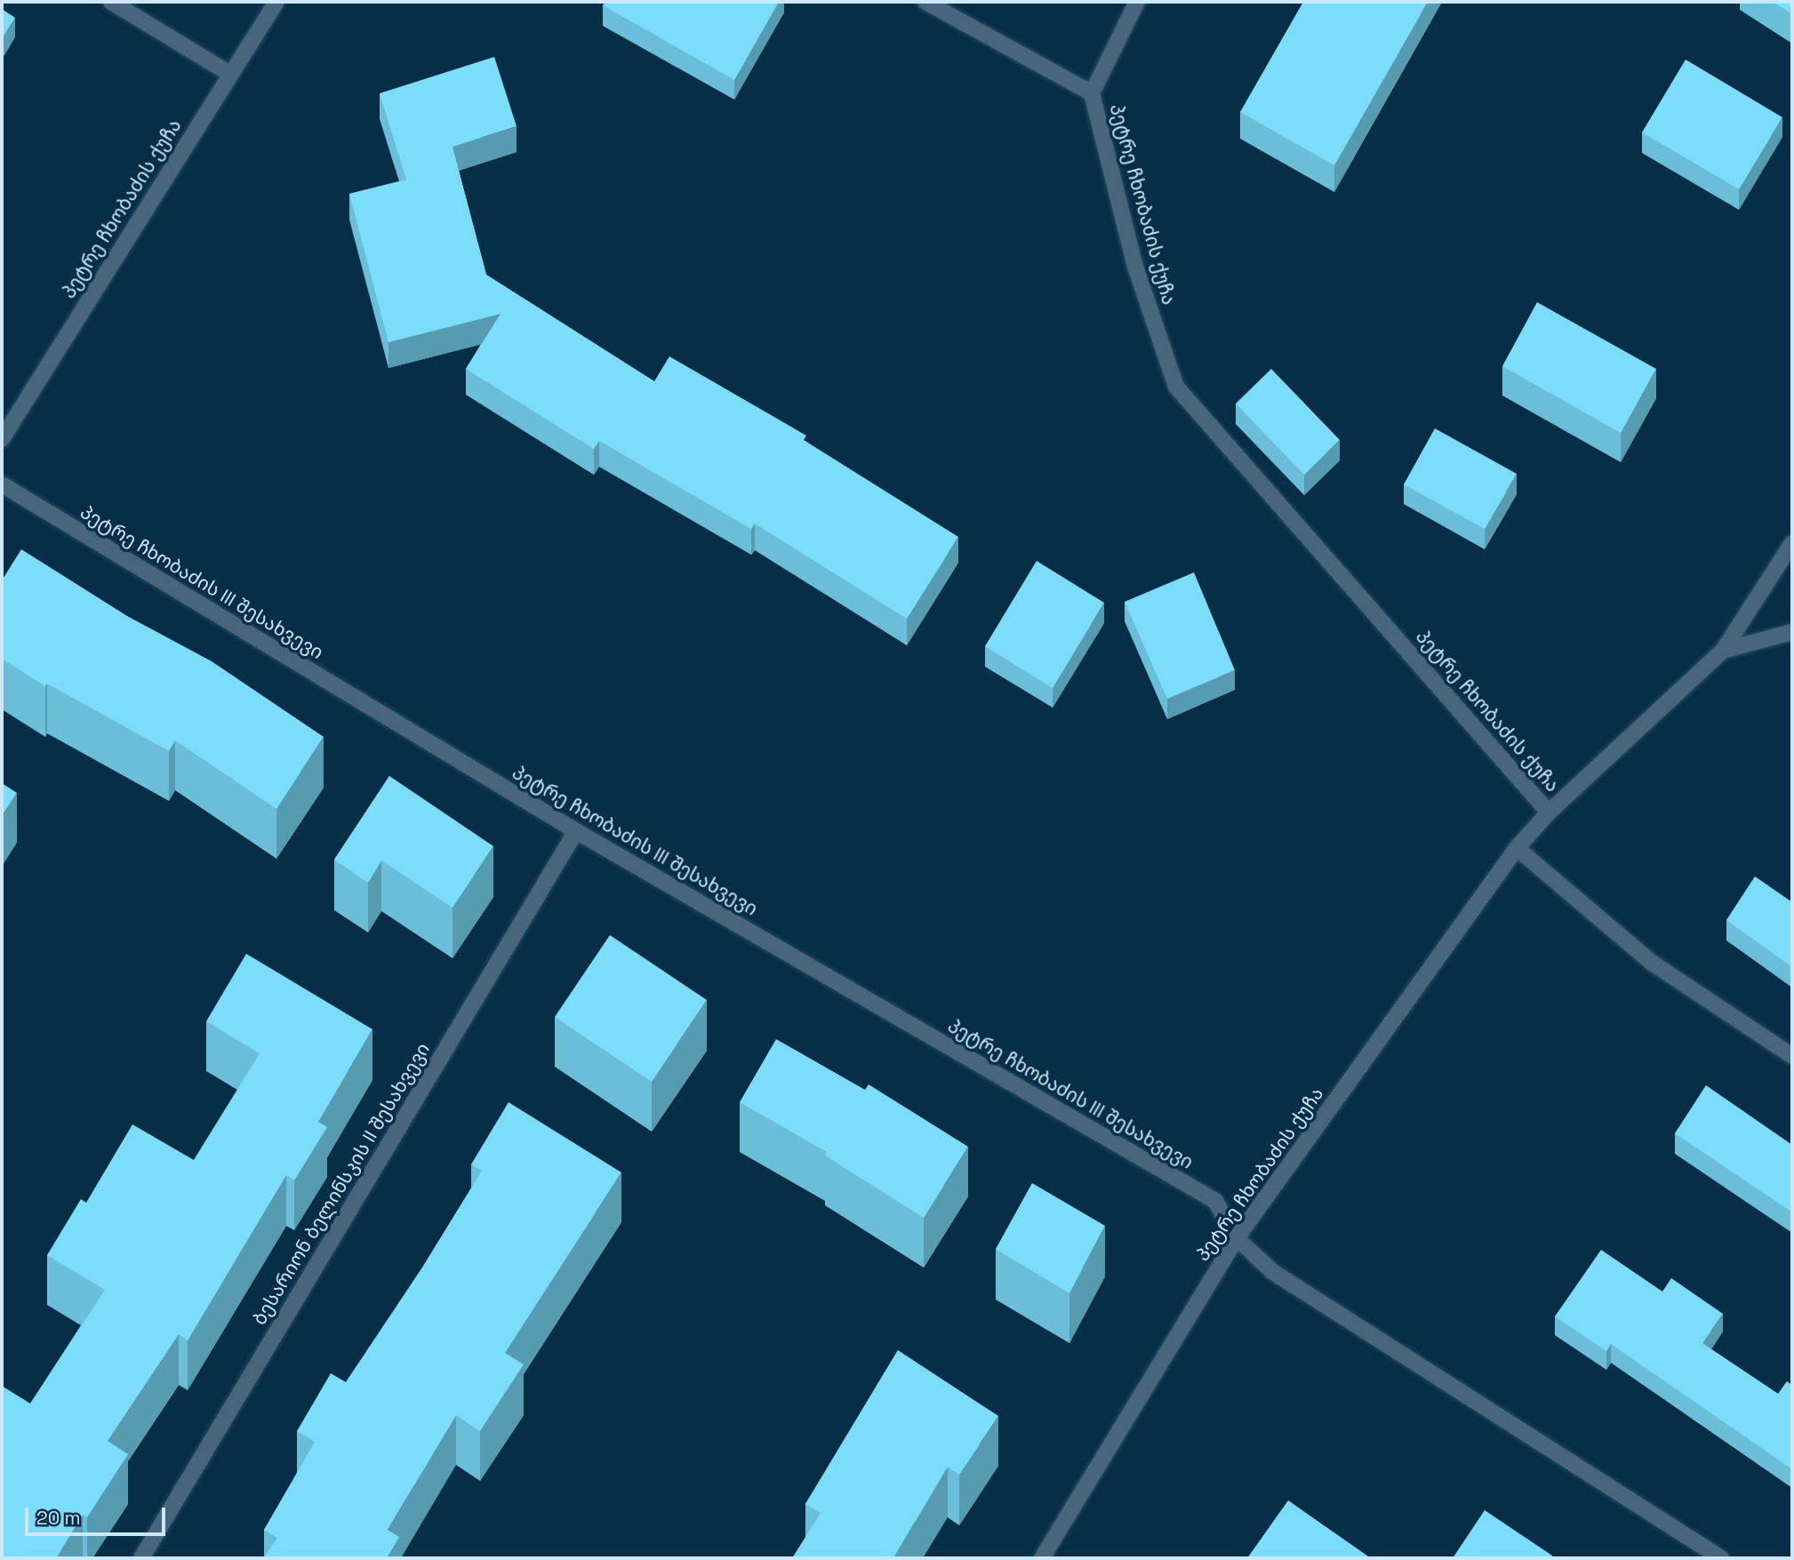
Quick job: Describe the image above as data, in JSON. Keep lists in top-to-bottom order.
{
  "streets": {
    "street": ["პეტრე ჩხობაძის ქუჩა", "პეტრე ჩხობაძის III შესახვევი", "ბესარიონ ბელინსკის II შესახვევი"]
  },
  "crossings": [
    ["პეტრე ჩხობაძის ქუჩა", "პეტრე ჩხობაძის III შესახვევი"],
    ["პეტრე ჩხობაძის III შესახვევი", "ბესარიონ ბელინსკის II შესახვევი"]
  ],
  "scale_bar": "20 m"
}
